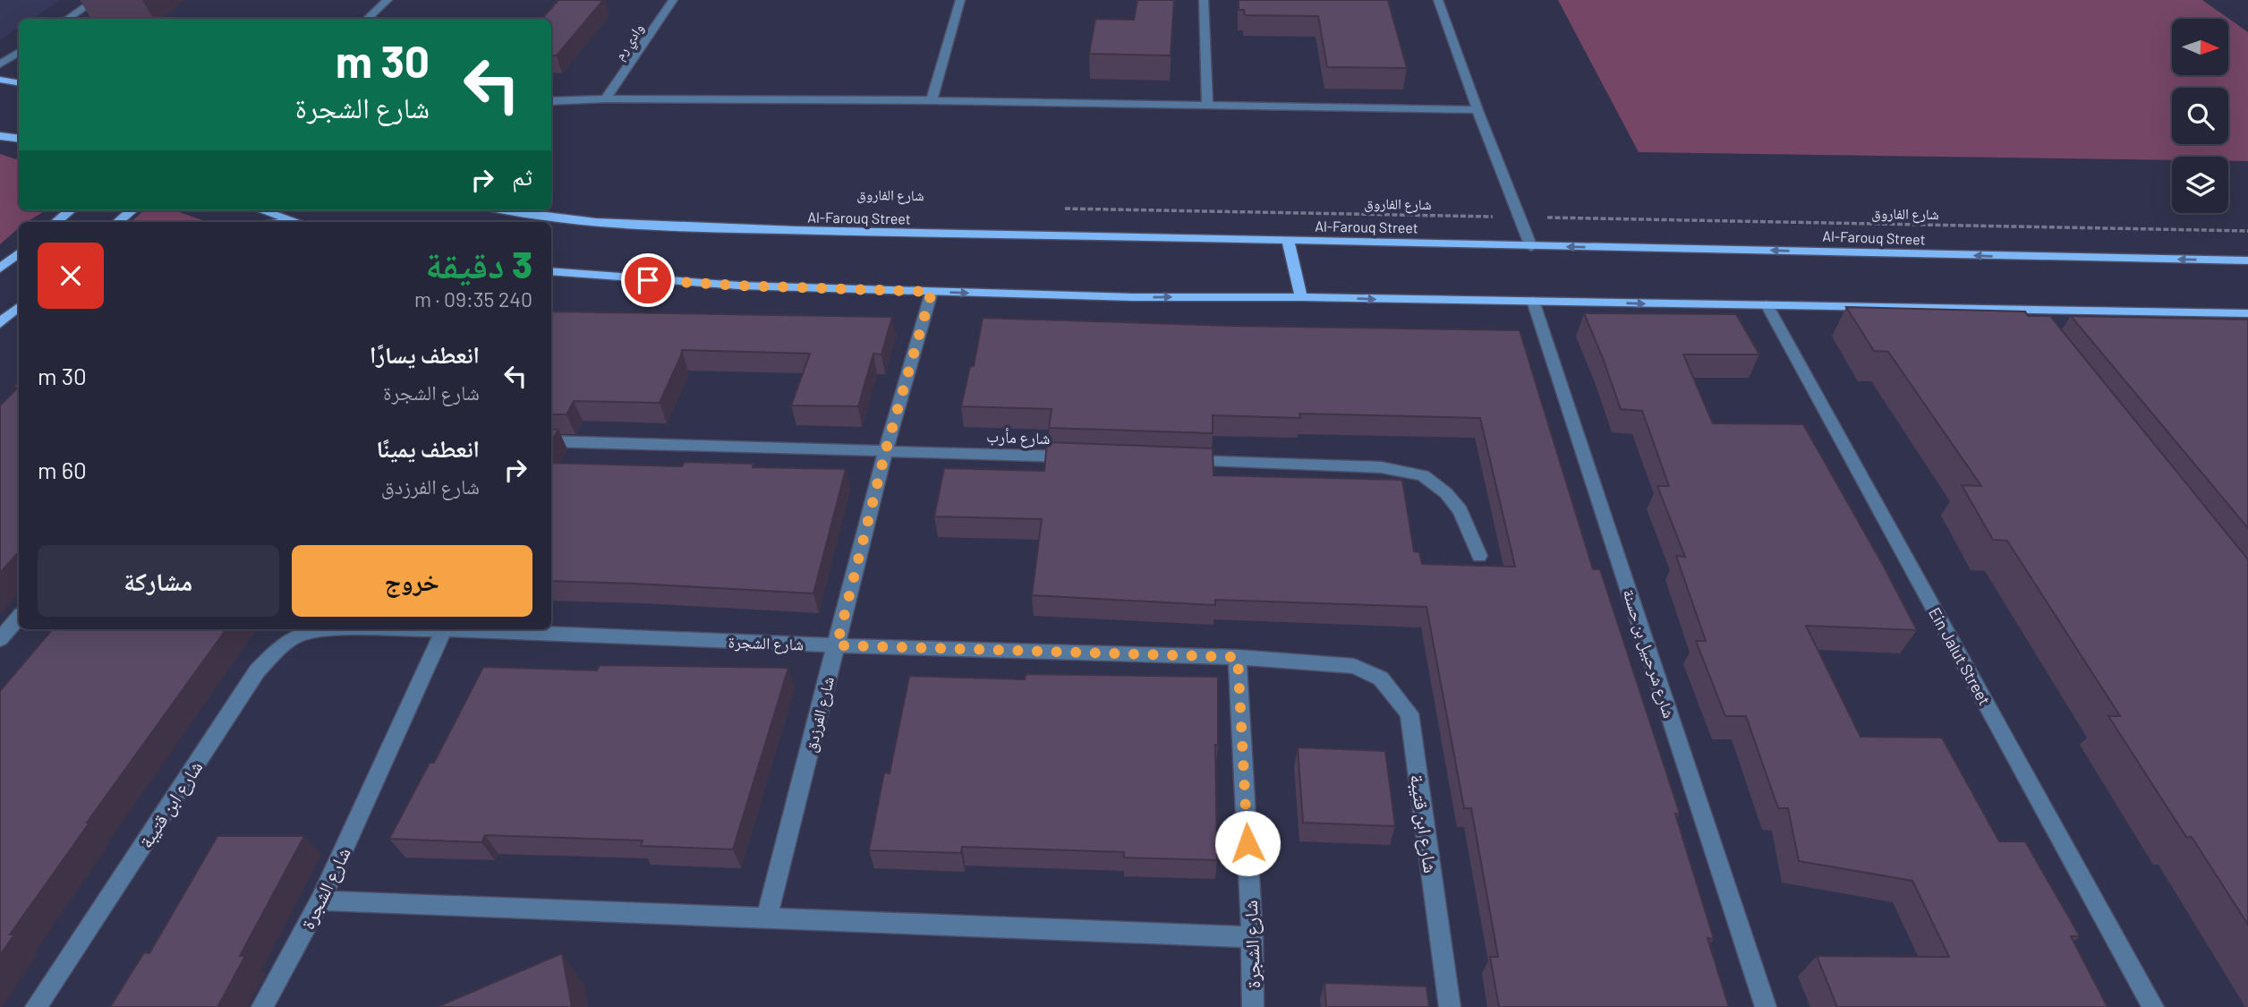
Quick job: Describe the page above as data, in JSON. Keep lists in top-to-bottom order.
{
  "streets": {
    "main road": ["Al-Farouq Street"],
    "street": [
      "وادي رم",
      "شارع مأرب",
      "شارع الشجرة",
      "شارع شرحبيل بن حسنة",
      "Ein Jalut Street",
      "شارع الفرزدق",
      "شارع ابن قتيبة"
    ],
    "path": ["شارع الفاروق"]
  },
  "crossings": [
    ["شارع مأرب", "شارع الفرزدق"],
    ["شارع الشجرة", "شارع الفرزدق"],
    ["شارع الشجرة", "شارع ابن قتيبة"]
  ],
  "north": "right",
  "page": {
    "turn": ["30 m", "شارع الشجرة"],
    "then": "ثم",
    "heading": ["3 دقيقة", "240 m · 09:35"],
    "list": [
      {
        "name": "انعطف يسارًا",
        "note": "شارع الشجرة",
        "value": "30 m"
      },
      {
        "name": "انعطف يمينًا",
        "note": "شارع الفرزدق",
        "value": "60 m"
      }
    ],
    "buttons": ["خروج", "مشاركة"]
  }
}
